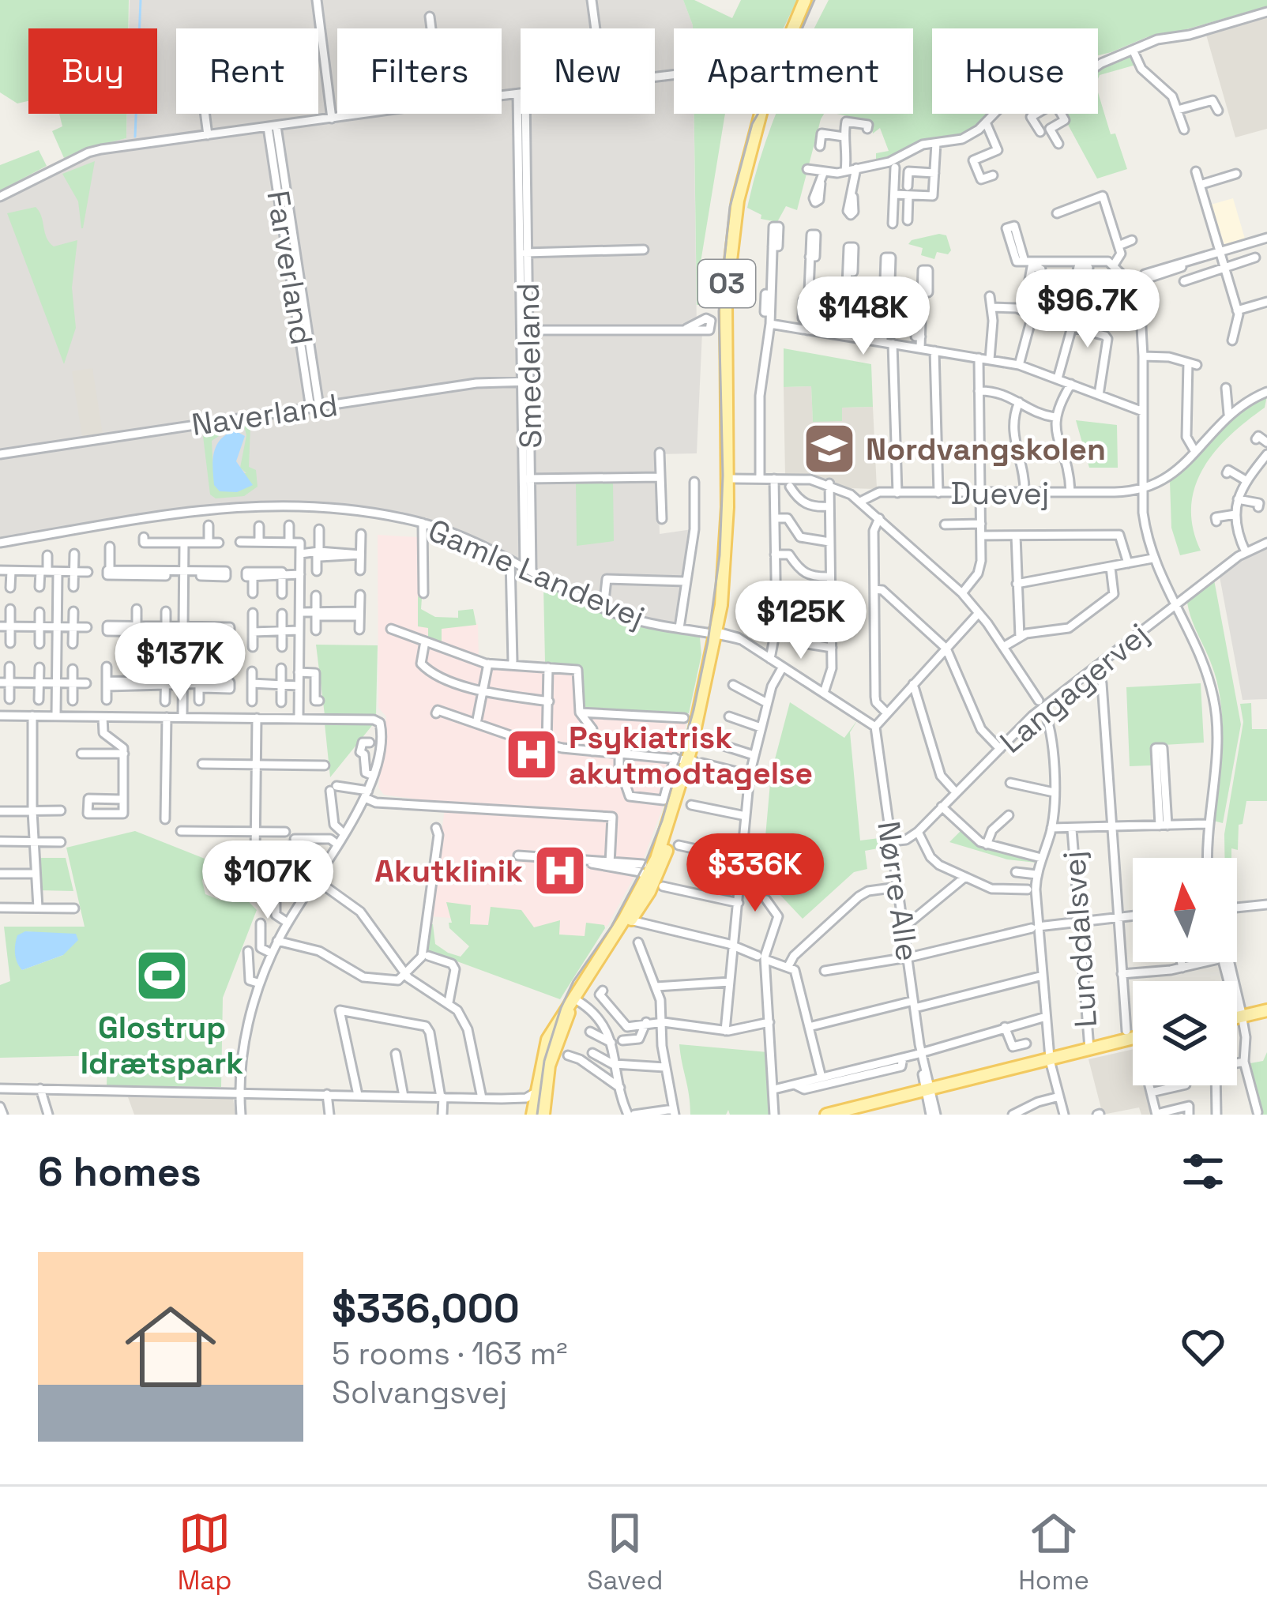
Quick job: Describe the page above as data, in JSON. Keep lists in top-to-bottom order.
{
  "streets": {
    "main road": ["O3"],
    "street": [
      "Farverland",
      "Smedeland",
      "Naverland",
      "Duevej",
      "Gamle Landevej",
      "Langagervej",
      "Nørre Alle",
      "Lunddalsvej"
    ]
  },
  "crossings": [
    ["Farverland", "Naverland"],
    ["O3", "Gamle Landevej"],
    ["Smedeland", "Naverland"],
    ["Smedeland", "Gamle Landevej"],
    ["Langagervej", "Nørre Alle"]
  ],
  "places": {
    "school or university": ["Nordvangskolen"],
    "hospital": ["Psykiatrisk akutmodtagelse", "Akutklinik"],
    "sports": ["Glostrup Idrætspark"]
  },
  "north": "top",
  "page": {
    "chip": [
      "Buy",
      "Rent",
      "Filters",
      "New",
      "Apartment",
      "House"
    ],
    "price": [
      "$96.7K",
      "$148K",
      "$125K",
      "$137K",
      "$336K",
      "$107K"
    ],
    "heading": "6 homes",
    "list": [
      {
        "name": "$336,000",
        "note": "5 rooms · 163 m² · Solvangsvej"
      }
    ],
    "tabs": ["Map", "Saved", "Home"]
  }
}
